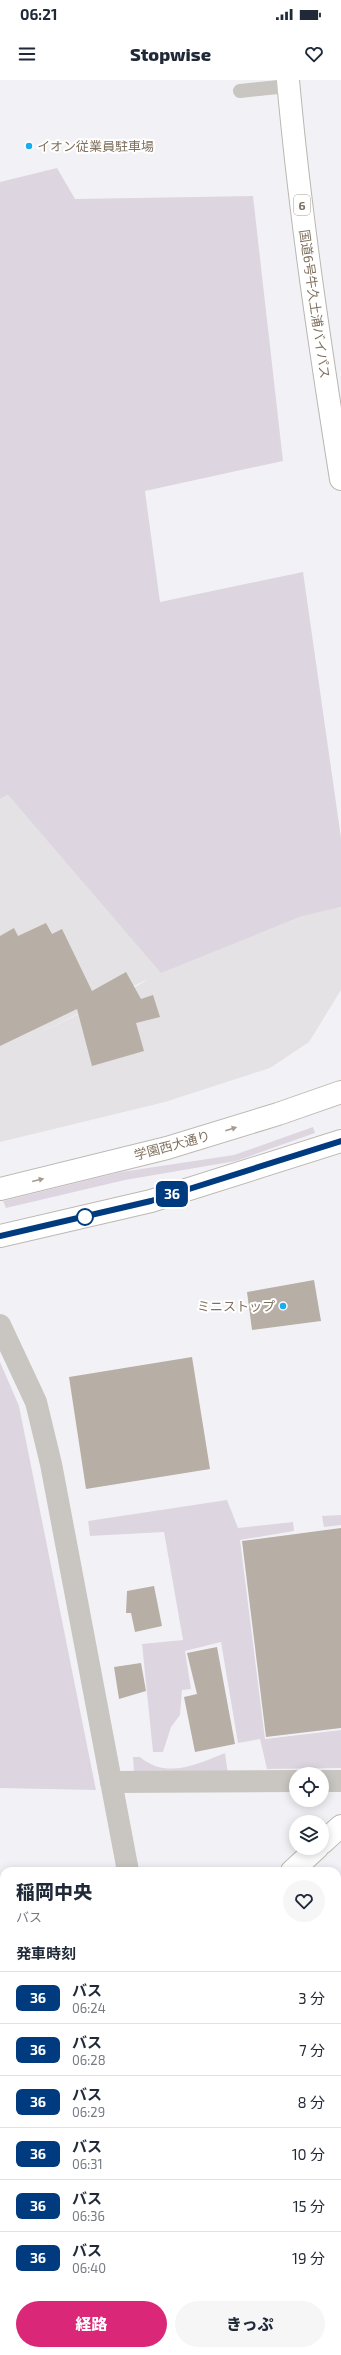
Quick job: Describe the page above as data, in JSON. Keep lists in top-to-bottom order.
{
  "streets": {
    "main road": ["6", "国道6号牛久土浦バイパス", "学園西大通り"]
  },
  "places": ["イオン従業員駐車場", "ミニストップ"],
  "lines": ["bus line 36"],
  "page": {
    "status": "06:21",
    "header": "Stopwise",
    "on_map": "36",
    "heading": [
      ["稲岡中央", "バス"],
      "発車時刻"
    ],
    "list": [
      {
        "mark": "36",
        "name": "バス",
        "note": "06:24",
        "value": "3 分"
      },
      {
        "mark": "36",
        "name": "バス",
        "note": "06:28",
        "value": "7 分"
      },
      {
        "mark": "36",
        "name": "バス",
        "note": "06:29",
        "value": "8 分"
      },
      {
        "mark": "36",
        "name": "バス",
        "note": "06:31",
        "value": "10 分"
      },
      {
        "mark": "36",
        "name": "バス",
        "note": "06:36",
        "value": "15 分"
      },
      {
        "mark": "36",
        "name": "バス",
        "note": "06:40",
        "value": "19 分"
      }
    ],
    "buttons": ["経路", "きっぷ"]
  }
}
